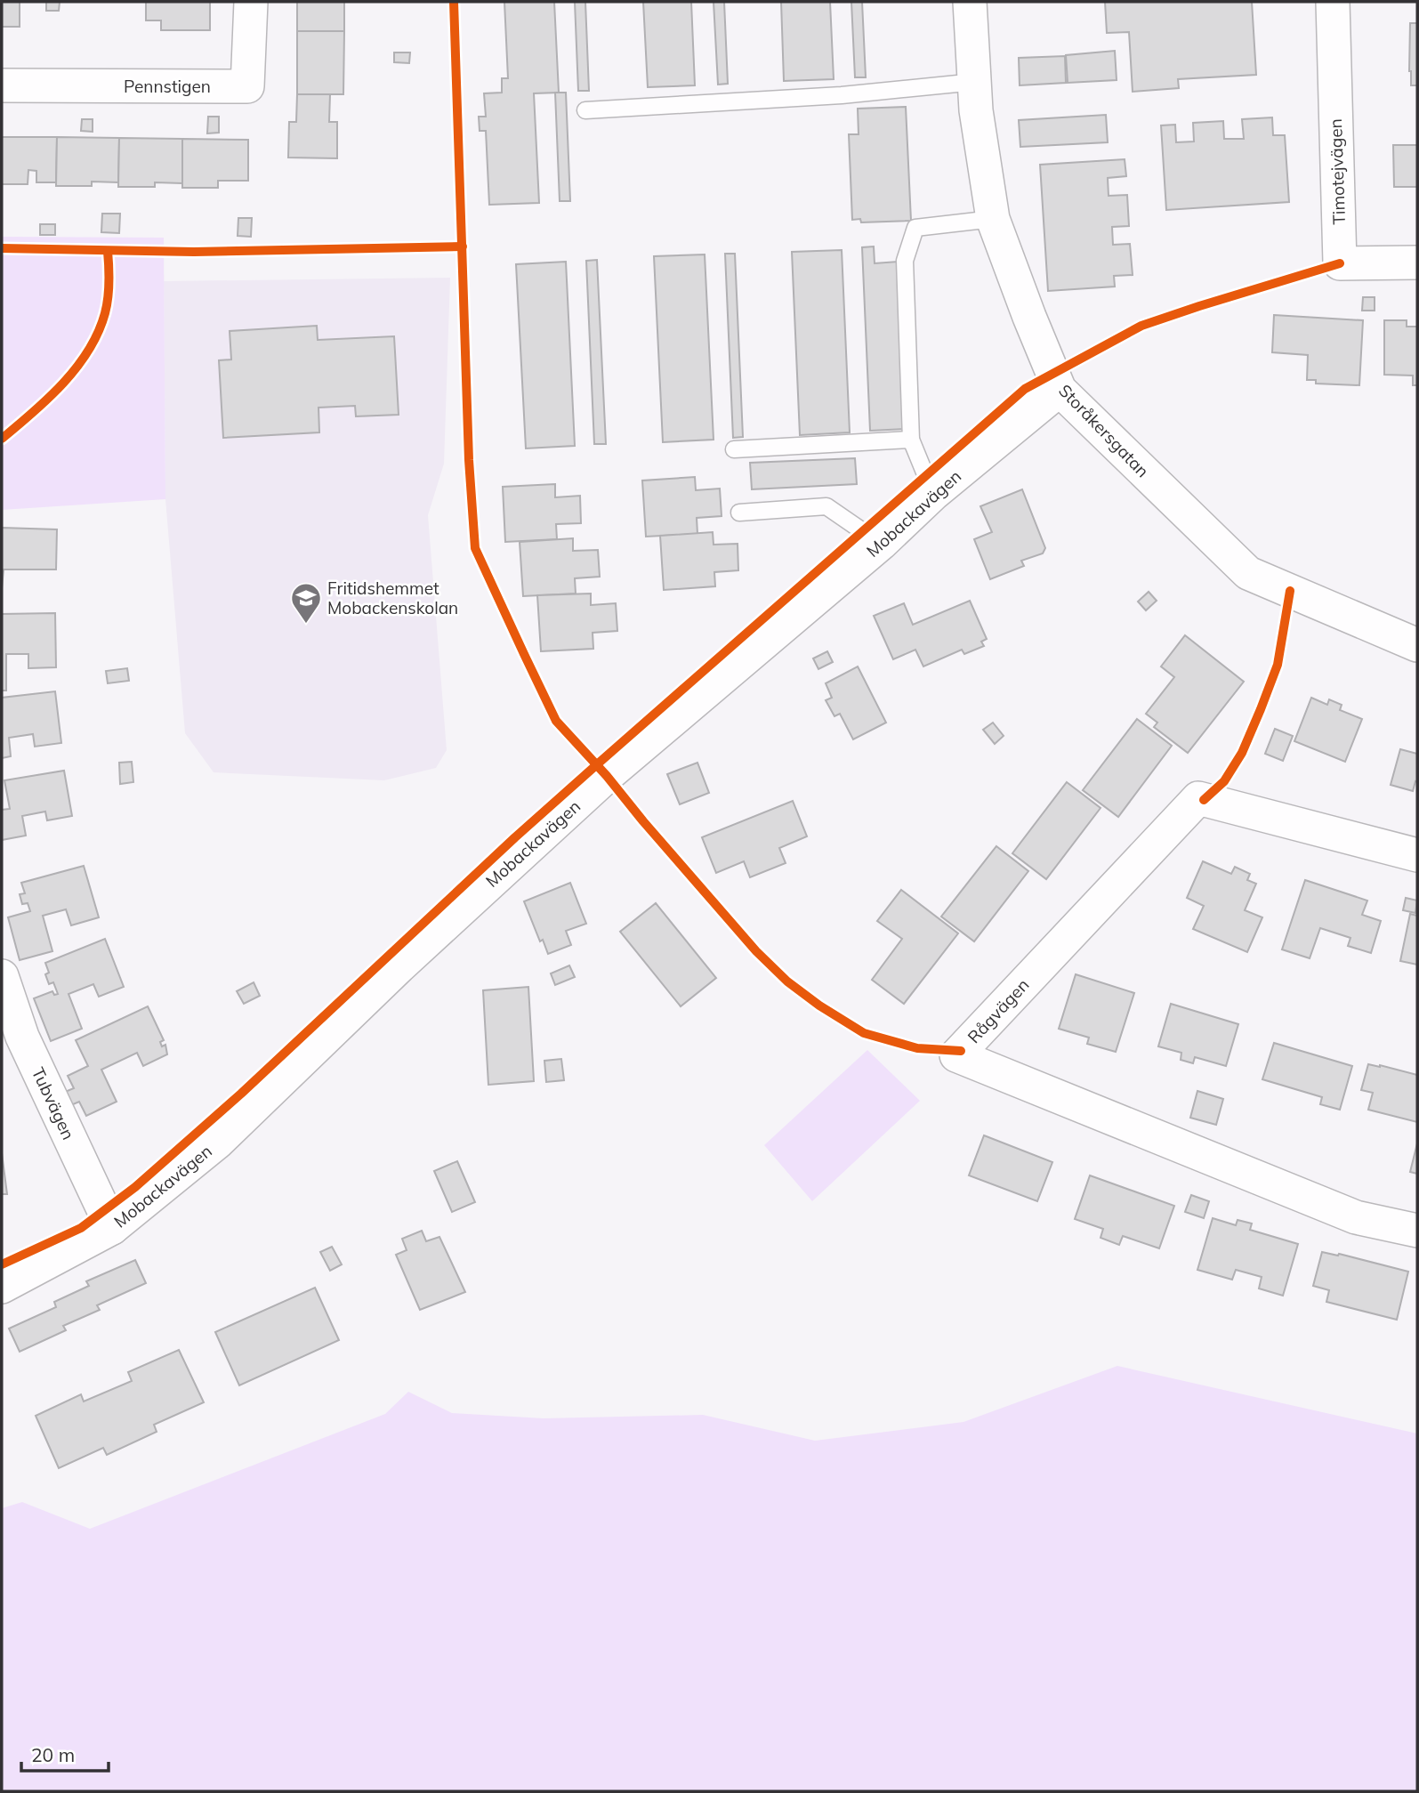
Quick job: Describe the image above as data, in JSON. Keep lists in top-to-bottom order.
{
  "streets": {
    "street": [
      "Pennstigen",
      "Timotejvägen",
      "Storåkersgatan",
      "Mobackavägen",
      "Rågvägen",
      "Tubvägen"
    ]
  },
  "crossings": [
    ["Storåkersgatan", "Mobackavägen"],
    ["Mobackavägen", "Tubvägen"]
  ],
  "places": {
    "school or university": ["Fritidshemmet Mobackenskolan"]
  },
  "scale_bar": "20 m"
}
